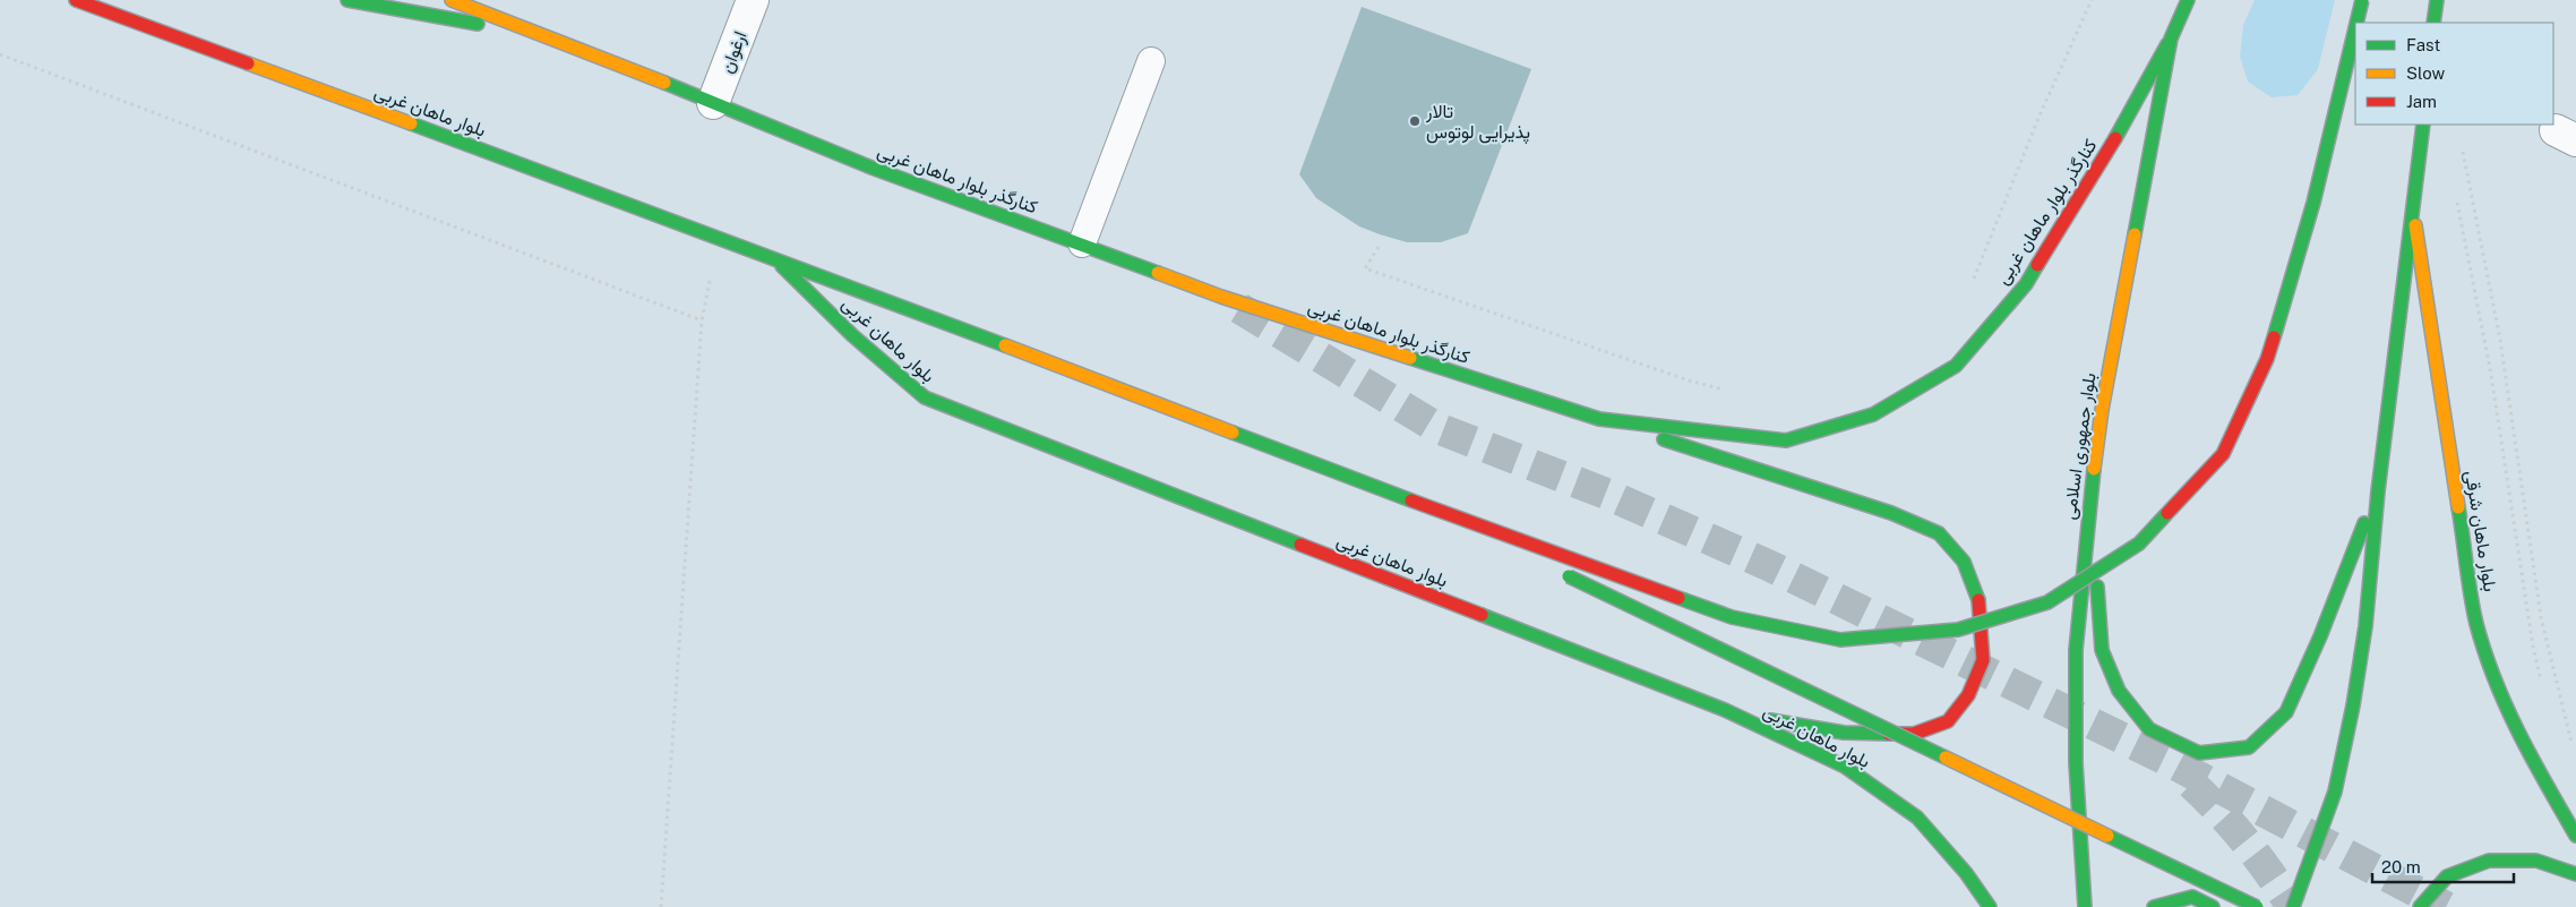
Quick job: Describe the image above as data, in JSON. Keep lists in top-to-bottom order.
{
  "streets": {
    "main road": [
      "بلوار ماهان غربی",
      "کنارگذر بلوار ماهان غربی",
      "بلوار جمهوری اسلامی",
      "بلوار ماهان شرقی"
    ],
    "street": ["ارغوان"]
  },
  "crossings": [
    ["ارغوان", "کنارگذر بلوار ماهان غربی"],
    ["کنارگذر بلوار ماهان غربی", "بلوار جمهوری اسلامی"]
  ],
  "places": ["تالار پذیرایی لوتوس"],
  "legend": ["Fast", "Slow", "Jam"],
  "scale_bar": "20 m"
}
